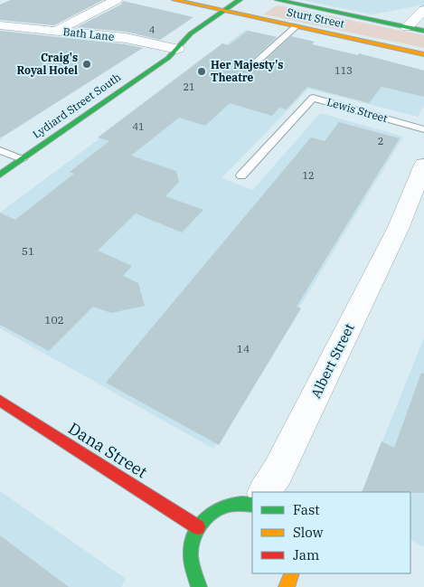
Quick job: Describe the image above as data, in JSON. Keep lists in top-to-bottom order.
{
  "streets": {
    "street": [
      "Sturt Street",
      "Bath Lane",
      "Lydiard Street South",
      "Albert Street",
      "Dana Street"
    ],
    "lane": ["Lewis Street"]
  },
  "crossings": [
    ["Sturt Street", "Lydiard Street South"],
    ["Bath Lane", "Lydiard Street South"]
  ],
  "places": ["Craig's Royal Hotel", "Her Majesty's Theatre"],
  "house_numbers": [
    "4",
    "113",
    "21",
    "41",
    "2",
    "12",
    "51",
    "102",
    "14"
  ],
  "legend": ["Fast", "Slow", "Jam"]
}
